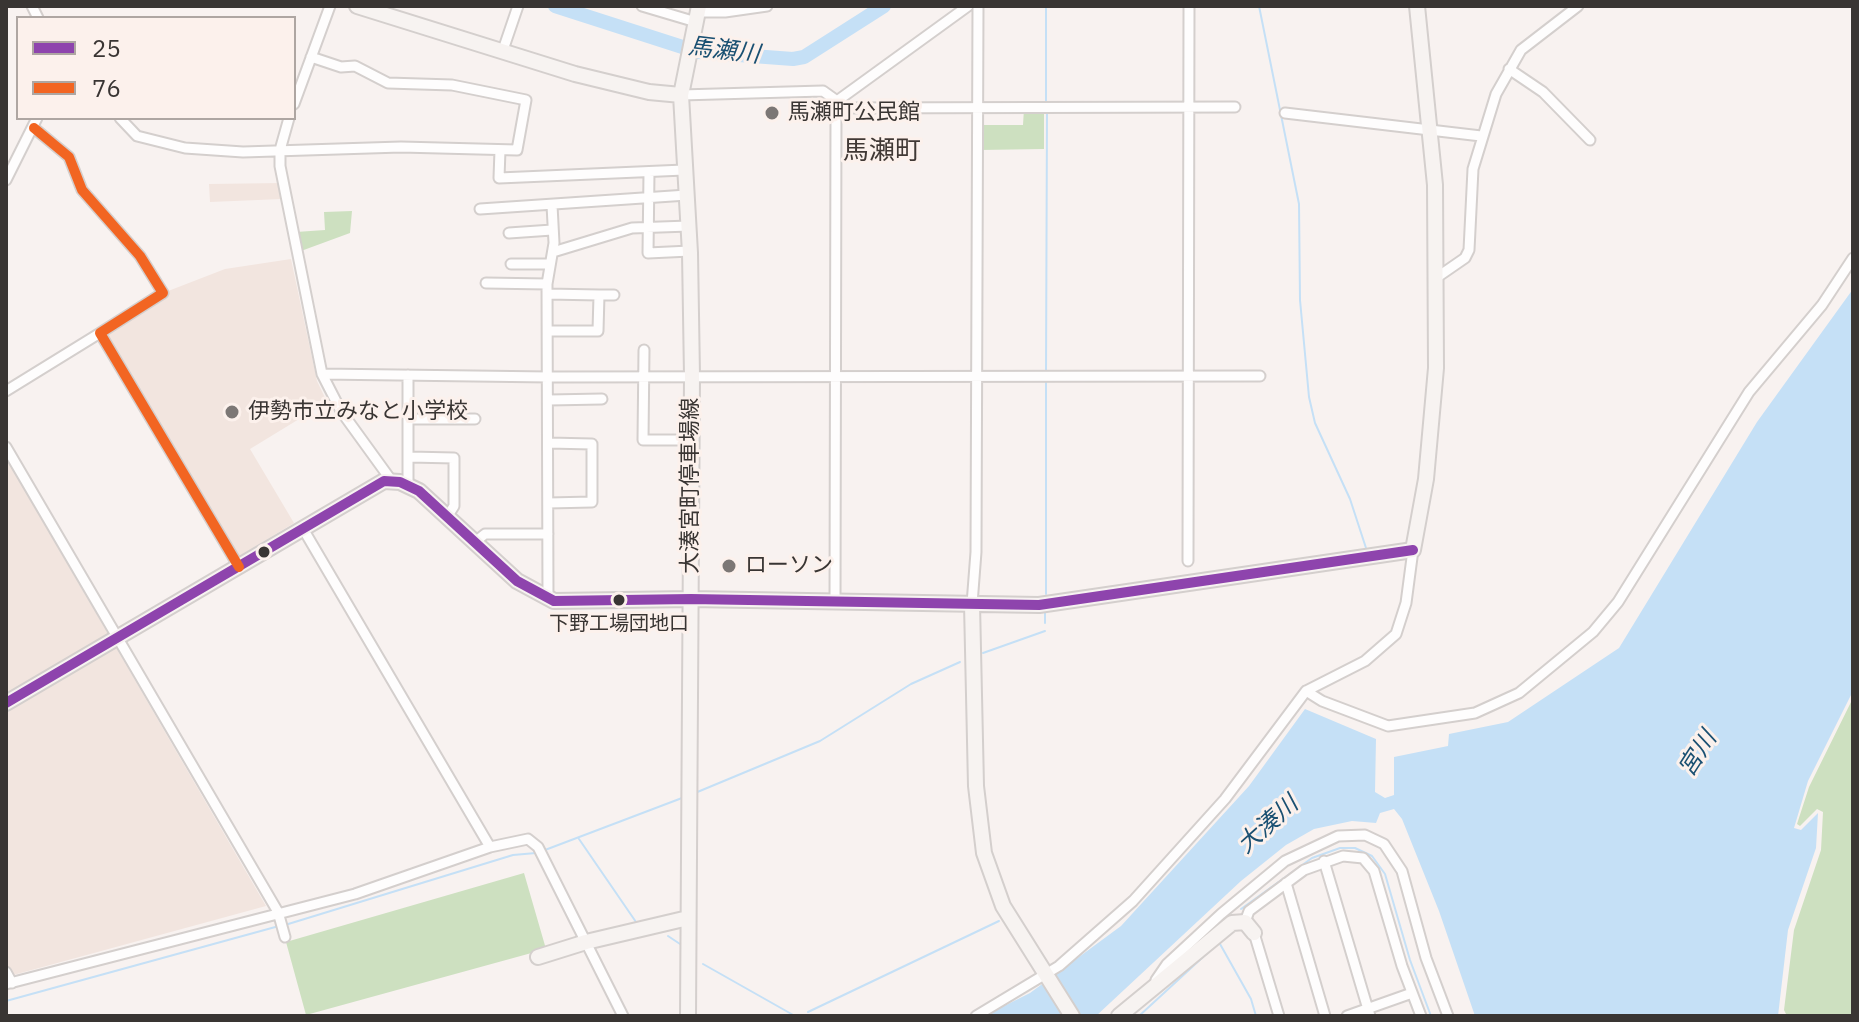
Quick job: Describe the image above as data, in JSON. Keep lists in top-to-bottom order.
{
  "streets": {
    "street": ["大湊宮町停車場線"]
  },
  "districts": ["馬瀬町"],
  "water": ["馬瀬川", "宮川", "大湊川"],
  "places": [
    "馬瀬町公民館",
    "伊勢市立みなと小学校",
    "ローソン",
    "下野工場団地口"
  ],
  "lines": ["transit line 76", "transit line 25"],
  "legend": ["25", "76"]
}
